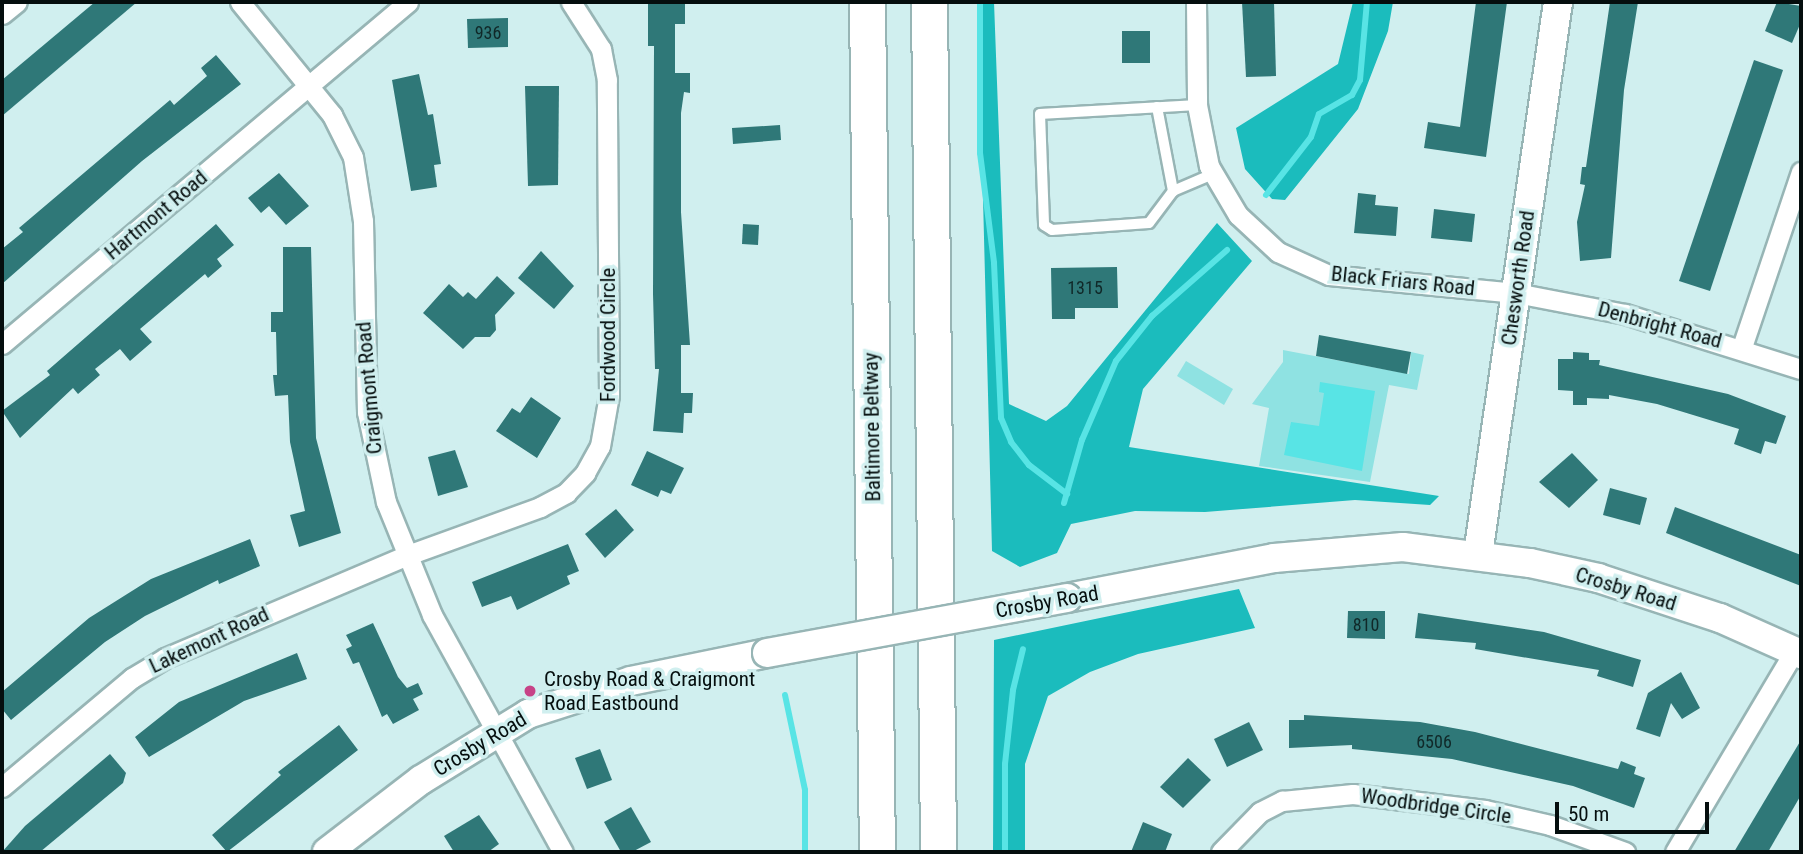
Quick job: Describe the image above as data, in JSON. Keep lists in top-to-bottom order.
{
  "streets": {
    "highway": ["Baltimore Beltway"],
    "main road": ["Chesworth Road", "Crosby Road"],
    "street": [
      "Hartmont Road",
      "Black Friars Road",
      "Denbright Road",
      "Fordwood Circle",
      "Craigmont Road",
      "Lakemont Road",
      "Woodbridge Circle"
    ]
  },
  "crossings": [
    ["Hartmont Road", "Craigmont Road"],
    ["Chesworth Road", "Black Friars Road"],
    ["Chesworth Road", "Denbright Road"],
    ["Chesworth Road", "Crosby Road"],
    ["Black Friars Road", "Denbright Road"],
    ["Fordwood Circle", "Craigmont Road"],
    ["Fordwood Circle", "Lakemont Road"],
    ["Craigmont Road", "Crosby Road"],
    ["Craigmont Road", "Lakemont Road"]
  ],
  "places": ["Crosby Road & Craigmont Road Eastbound"],
  "house_numbers": [
    "936",
    "1315",
    "810",
    "6506"
  ],
  "scale_bar": "50 m"
}
